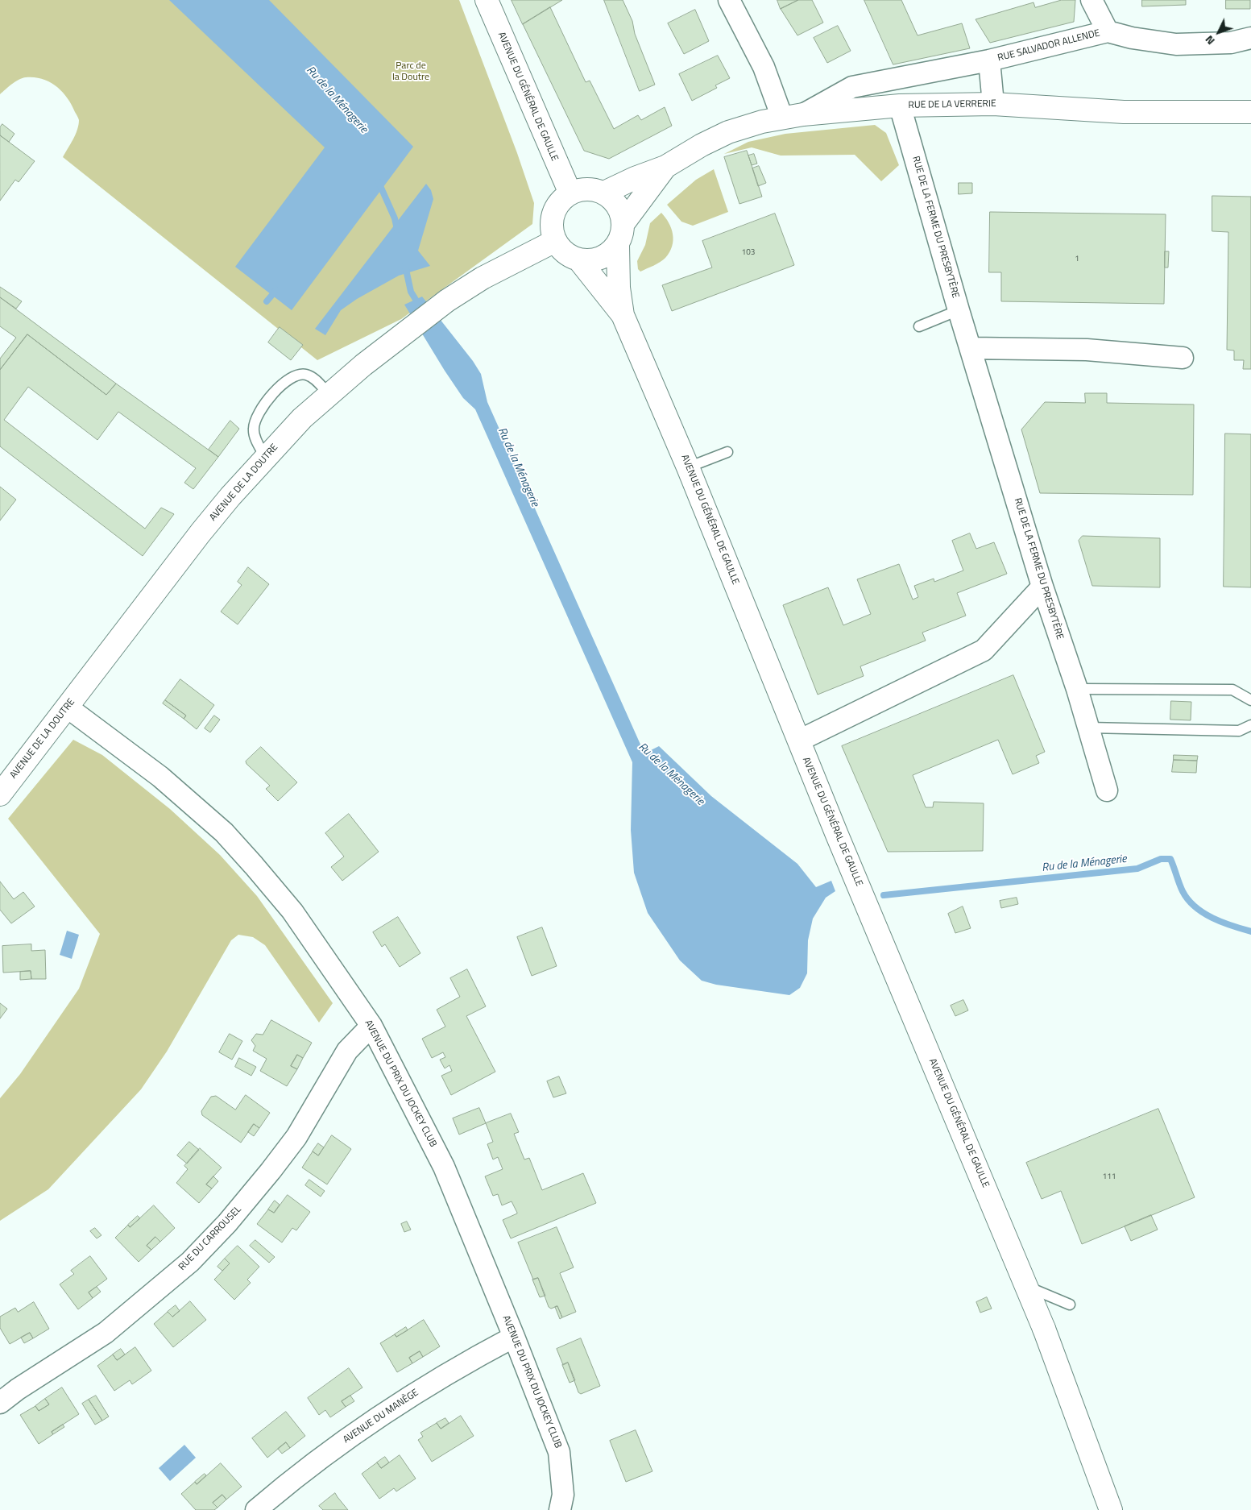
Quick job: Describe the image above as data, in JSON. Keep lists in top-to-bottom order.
{
  "streets": {
    "main road": ["AVENUE DU GÉNÉRAL DE GAULLE", "RUE DE LA VERRERIE", "AVENUE DE LA DOUTRE"],
    "street": [
      "RUE SALVADOR ALLENDE",
      "RUE DE LA FERME DU PRESBYTÈRE",
      "AVENUE DU PRIX DU JOCKEY CLUB",
      "RUE DU CARROUSEL",
      "AVENUE DU MANÈGE"
    ]
  },
  "crossings": [
    ["RUE SALVADOR ALLENDE", "RUE DE LA VERRERIE"],
    ["AVENUE DU GÉNÉRAL DE GAULLE", "RUE DE LA VERRERIE"],
    ["AVENUE DU GÉNÉRAL DE GAULLE", "AVENUE DE LA DOUTRE"],
    ["RUE DE LA VERRERIE", "RUE DE LA FERME DU PRESBYTÈRE"],
    ["RUE DE LA VERRERIE", "AVENUE DE LA DOUTRE"],
    ["AVENUE DE LA DOUTRE", "AVENUE DU PRIX DU JOCKEY CLUB"],
    ["AVENUE DU PRIX DU JOCKEY CLUB", "RUE DU CARROUSEL"],
    ["AVENUE DU PRIX DU JOCKEY CLUB", "AVENUE DU MANÈGE"]
  ],
  "water": ["Ru de la Ménagerie"],
  "parks": ["Parc de la Doutre"],
  "house_numbers": ["103", "1", "111"],
  "north": "bottom left"
}
